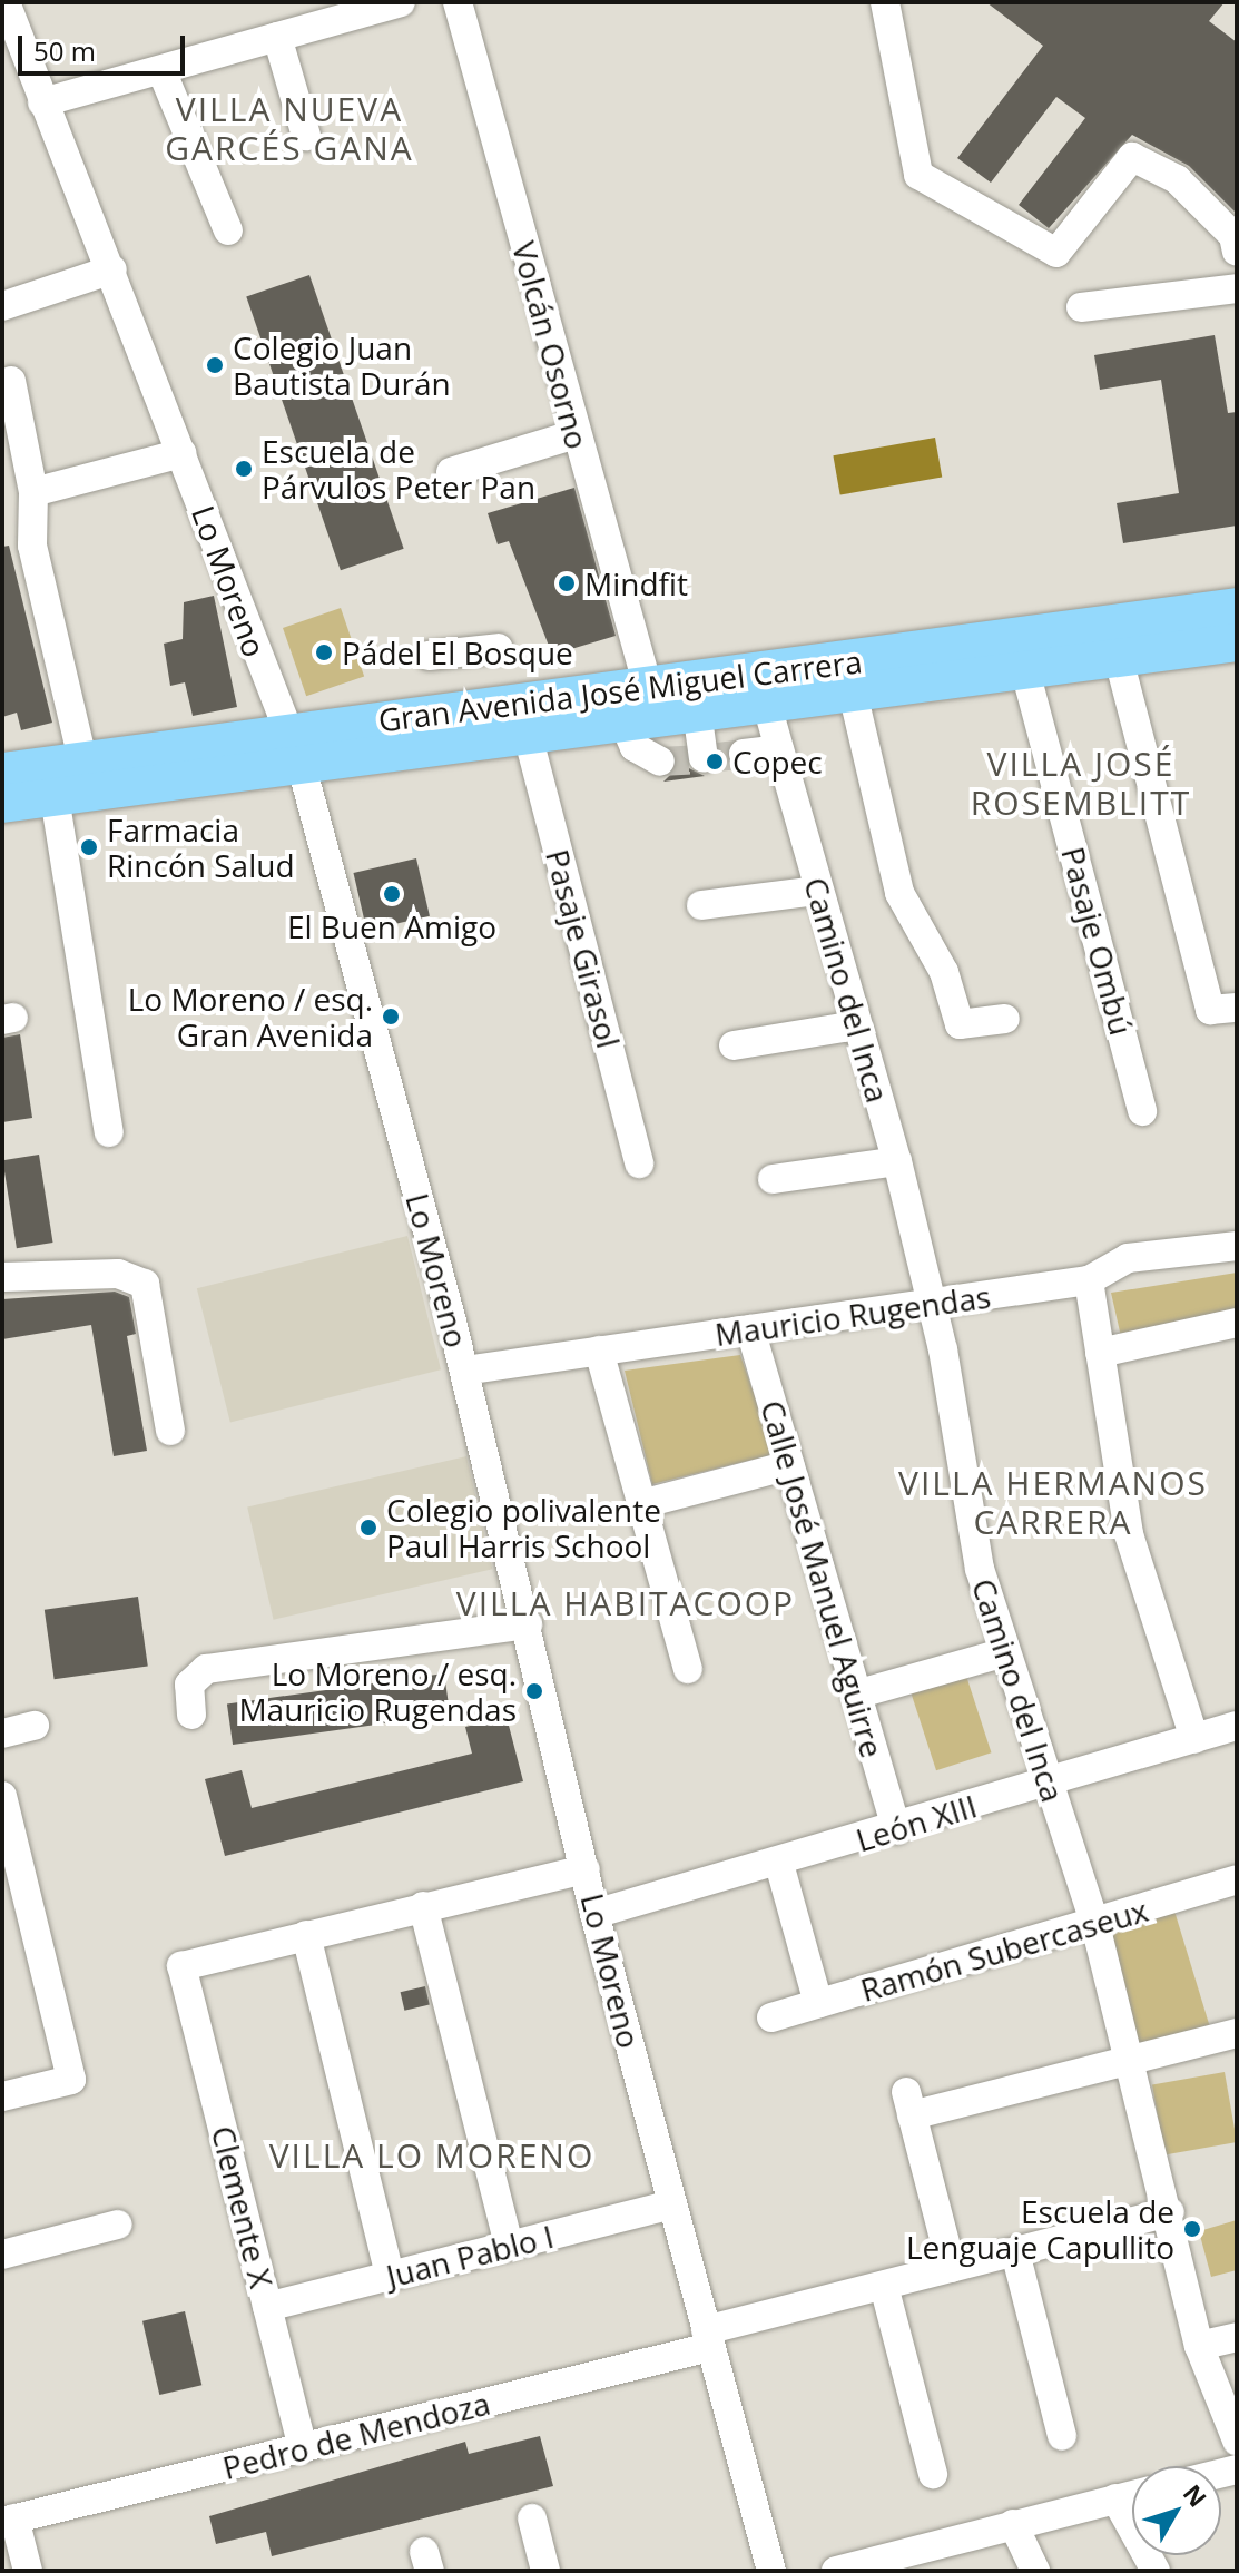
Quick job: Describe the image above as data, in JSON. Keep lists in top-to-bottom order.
{
  "streets": {
    "main road": ["Gran Avenida José Miguel Carrera"],
    "street": [
      "Volcán Osorno",
      "Lo Moreno",
      "Pasaje Ombú",
      "Pasaje Girasol",
      "Camino del Inca",
      "Mauricio Rugendas",
      "Calle José Manuel Aguirre",
      "León XIII",
      "Ramón Subercaseux",
      "Clemente X",
      "Juan Pablo I",
      "Pedro de Mendoza"
    ]
  },
  "crossings": [
    ["Volcán Osorno", "Gran Avenida José Miguel Carrera"],
    ["Lo Moreno", "Gran Avenida José Miguel Carrera"],
    ["Lo Moreno", "Mauricio Rugendas"],
    ["Lo Moreno", "León XIII"],
    ["Lo Moreno", "Juan Pablo I"],
    ["Lo Moreno", "Pedro de Mendoza"],
    ["Gran Avenida José Miguel Carrera", "Pasaje Ombú"],
    ["Gran Avenida José Miguel Carrera", "Pasaje Girasol"],
    ["Gran Avenida José Miguel Carrera", "Camino del Inca"],
    ["Camino del Inca", "Mauricio Rugendas"],
    ["Camino del Inca", "León XIII"],
    ["Camino del Inca", "Ramón Subercaseux"],
    ["Camino del Inca", "Pedro de Mendoza"],
    ["Mauricio Rugendas", "Calle José Manuel Aguirre"],
    ["Calle José Manuel Aguirre", "León XIII"],
    ["Clemente X", "Juan Pablo I"],
    ["Clemente X", "Pedro de Mendoza"]
  ],
  "districts": [
    "VILLA NUEVA GARCÉS GANA",
    "VILLA JOSÉ ROSEMBLITT",
    "VILLA HERMANOS CARRERA",
    "VILLA HABITACOOP",
    "VILLA LO MORENO"
  ],
  "places": [
    "Colegio Juan Bautista Durán",
    "Escuela de Párvulos Peter Pan",
    "Mindfit",
    "Pádel El Bosque",
    "Copec",
    "Farmacia Rincón Salud",
    "El Buen Amigo",
    "Lo Moreno / esq. Gran Avenida",
    "Colegio polivalente Paul Harris School",
    "Lo Moreno / esq. Mauricio Rugendas",
    "Escuela de Lenguaje Capullito"
  ],
  "scale_bar": "50 m",
  "north": "top right"
}
